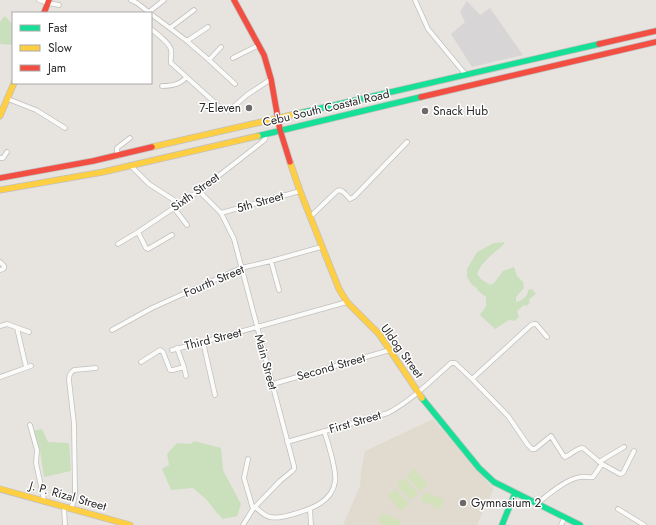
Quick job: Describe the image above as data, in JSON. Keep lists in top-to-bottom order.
{
  "streets": {
    "main road": ["Cebu South Coastal Road", "Uldog Street", "J. P. Rizal Street"],
    "street": [
      "Sixth Street",
      "5th Street",
      "Fourth Street",
      "Third Street",
      "Main Street",
      "Second Street",
      "First Street"
    ]
  },
  "crossings": [
    ["Cebu South Coastal Road", "Sixth Street"],
    ["Cebu South Coastal Road", "Uldog Street"],
    ["Sixth Street", "Main Street"],
    ["5th Street", "Uldog Street"],
    ["5th Street", "Main Street"],
    ["Fourth Street", "Uldog Street"],
    ["Fourth Street", "Main Street"],
    ["Third Street", "Uldog Street"],
    ["Third Street", "Main Street"],
    ["Uldog Street", "Second Street"],
    ["Uldog Street", "First Street"],
    ["Main Street", "Second Street"],
    ["Main Street", "First Street"]
  ],
  "places": ["7-Eleven", "Snack Hub", "Gymnasium 2"],
  "legend": ["Fast", "Slow", "Jam"]
}
